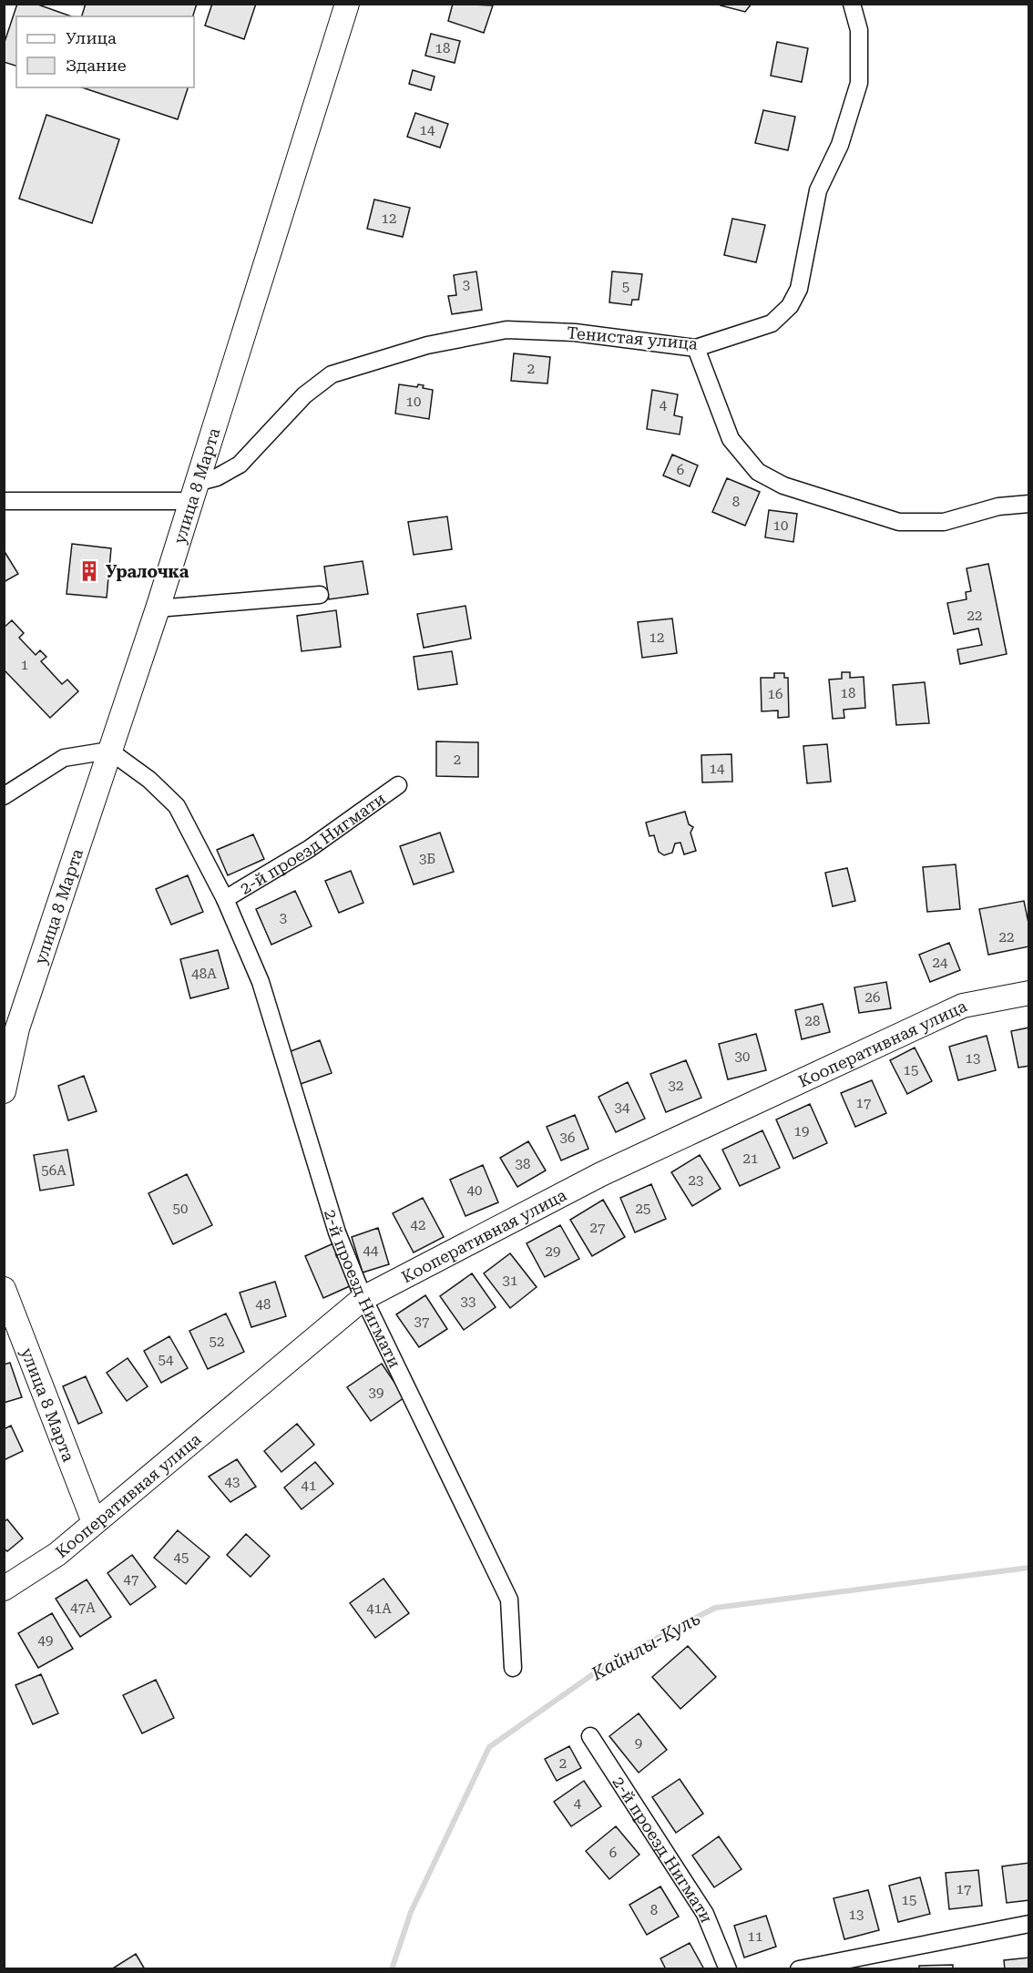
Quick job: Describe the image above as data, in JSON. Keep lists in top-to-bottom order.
{
  "streets": {
    "main road": ["улица 8 Марта", "Кооперативная улица"],
    "street": ["Тенистая улица", "2-й проезд Нигмати"]
  },
  "crossings": [
    ["Тенистая улица", "улица 8 Марта"],
    ["улица 8 Марта", "2-й проезд Нигмати"],
    ["улица 8 Марта", "Кооперативная улица"],
    ["2-й проезд Нигмати", "Кооперативная улица"]
  ],
  "water": ["Кайнлы-Куль"],
  "places": {
    "building": ["Уралочка"]
  },
  "house_numbers": [
    "18",
    "14",
    "12",
    "3",
    "5",
    "2",
    "10",
    "4",
    "6",
    "8",
    "10",
    "22",
    "12",
    "1",
    "18",
    "16",
    "2",
    "14",
    "3Б",
    "3",
    "22",
    "24",
    "48А",
    "26",
    "28",
    "30",
    "13",
    "15",
    "32",
    "17",
    "34",
    "19",
    "36",
    "21",
    "38",
    "56А",
    "23",
    "40",
    "50",
    "25",
    "42",
    "27",
    "44",
    "29",
    "31",
    "33",
    "48",
    "37",
    "52",
    "54",
    "39",
    "43",
    "41",
    "45",
    "47",
    "47А",
    "41А",
    "49",
    "9",
    "2",
    "4",
    "6",
    "17",
    "15",
    "8",
    "13",
    "11"
  ],
  "legend": ["Улица", "Здание"]
}
